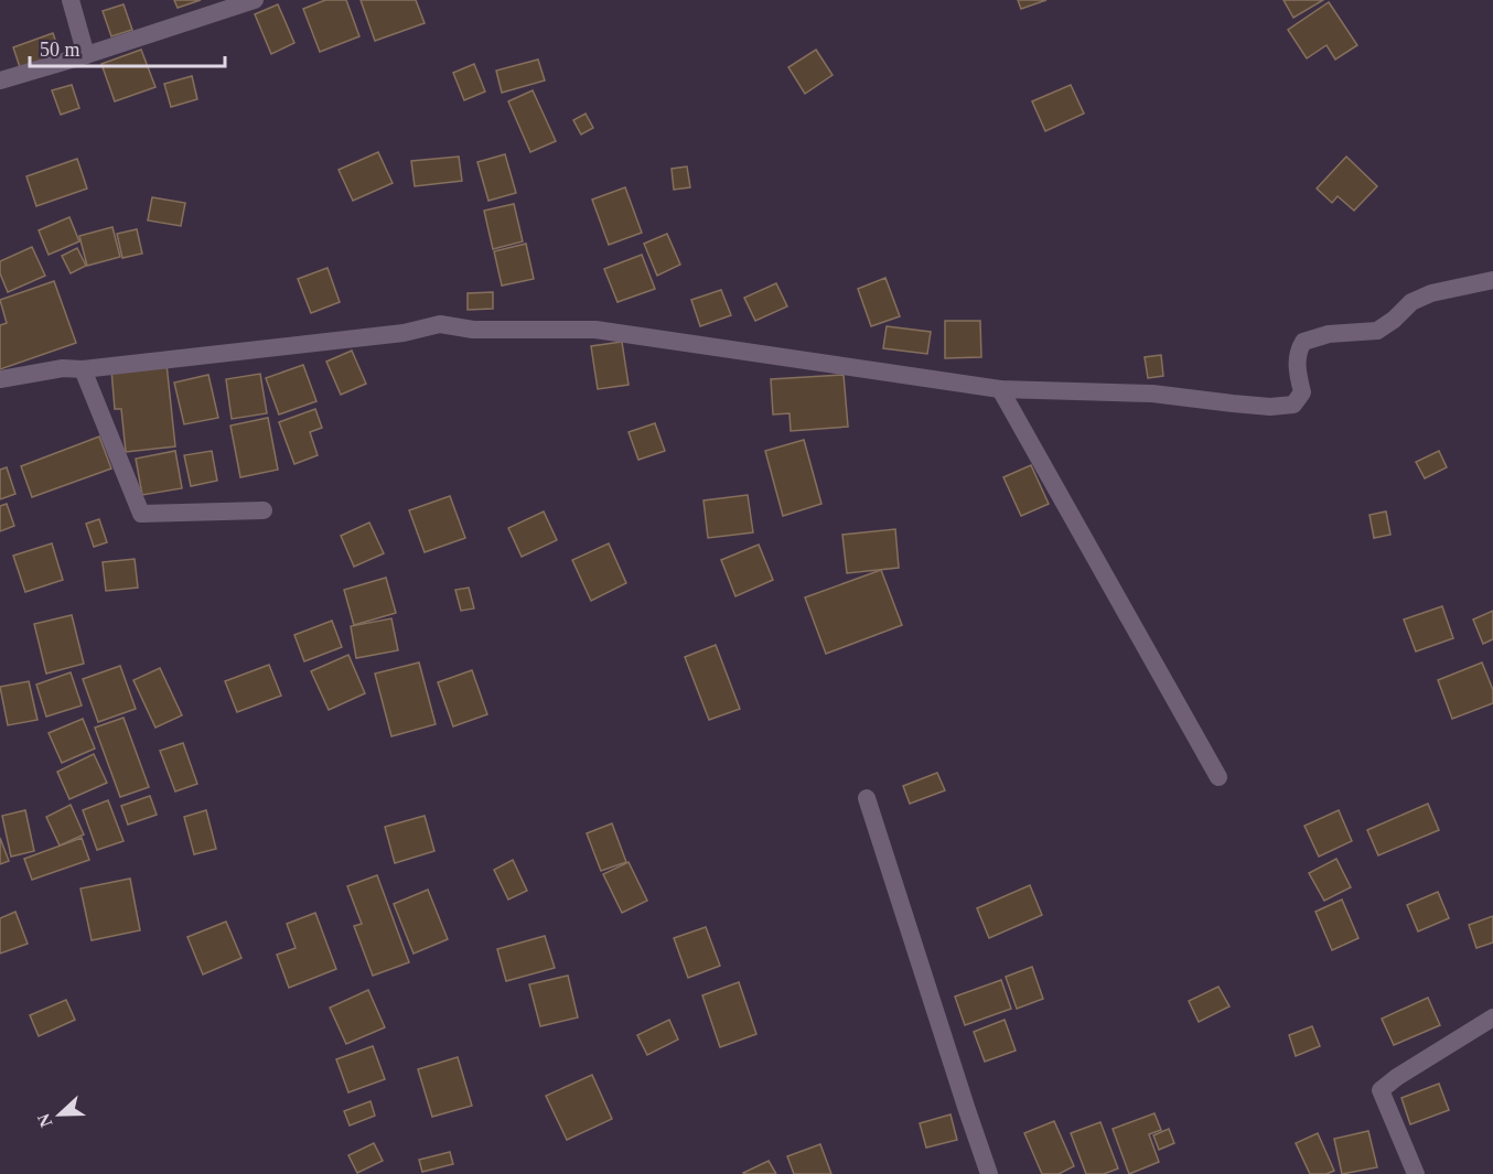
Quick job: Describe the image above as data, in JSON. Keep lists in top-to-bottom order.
{
  "scale_bar": "50 m",
  "north": "left"
}
